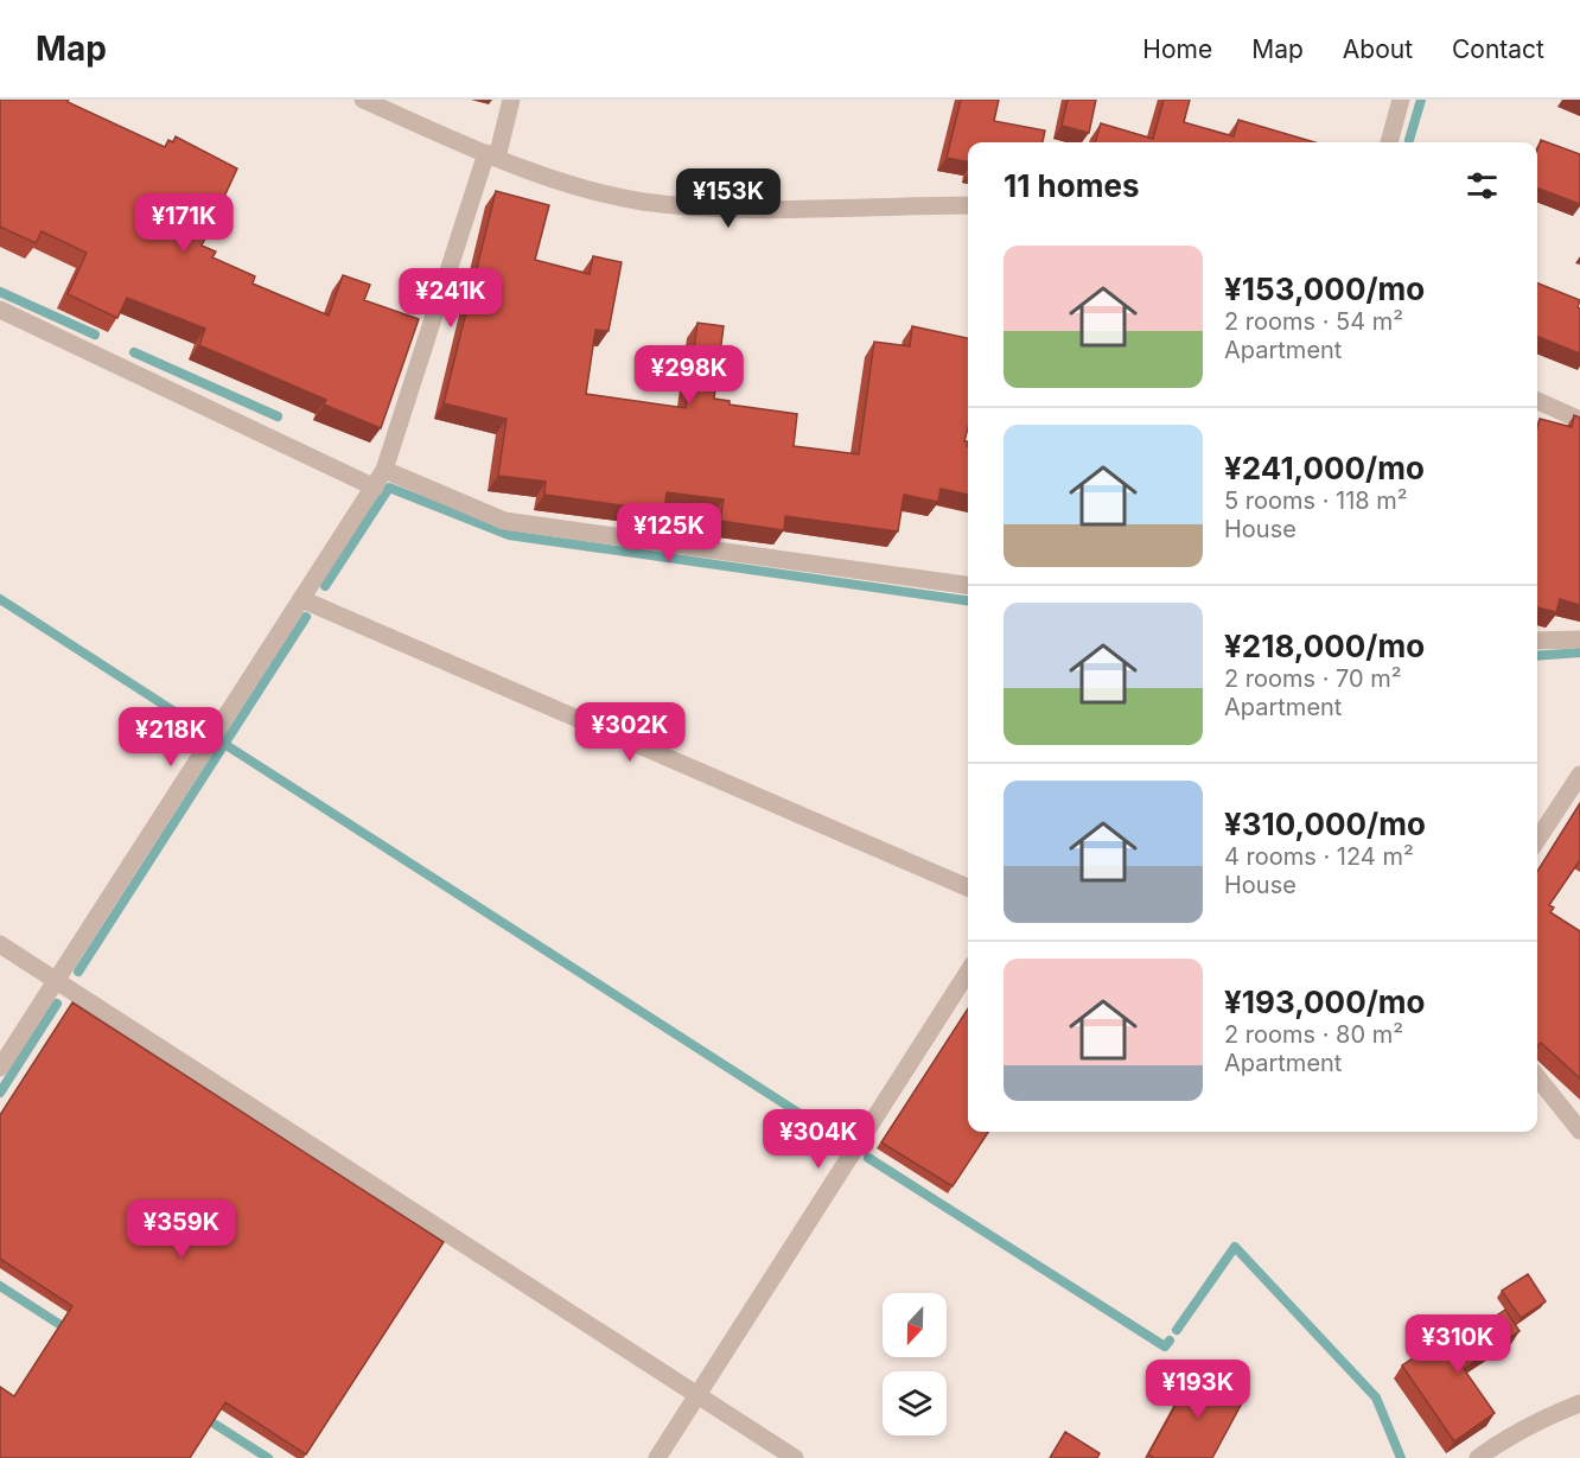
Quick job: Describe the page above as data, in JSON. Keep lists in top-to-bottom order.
{
  "north": "bottom",
  "page": {
    "header": "Map",
    "nav": [
      "Home",
      "Map",
      "About",
      "Contact"
    ],
    "heading": "11 homes",
    "price": [
      "¥153K",
      "¥171K",
      "¥241K",
      "¥298K",
      "¥125K",
      "¥302K",
      "¥218K",
      "¥304K",
      "¥359K",
      "¥310K",
      "¥193K"
    ],
    "list": [
      {
        "name": "¥153,000/mo",
        "note": "2 rooms · 54 m² · Apartment"
      },
      {
        "name": "¥241,000/mo",
        "note": "5 rooms · 118 m² · House"
      },
      {
        "name": "¥218,000/mo",
        "note": "2 rooms · 70 m² · Apartment"
      },
      {
        "name": "¥310,000/mo",
        "note": "4 rooms · 124 m² · House"
      },
      {
        "name": "¥193,000/mo",
        "note": "2 rooms · 80 m² · Apartment"
      }
    ]
  }
}
